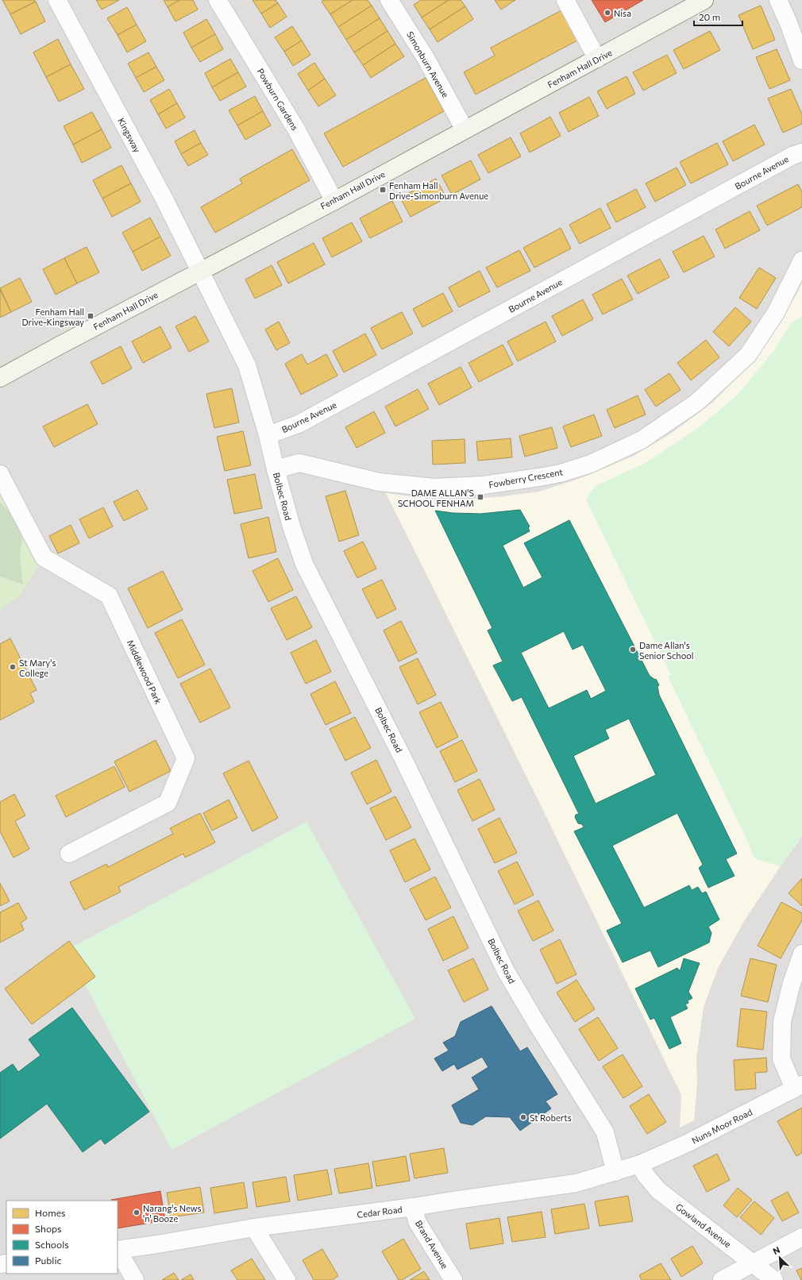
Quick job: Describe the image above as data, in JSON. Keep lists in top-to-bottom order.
{
  "streets": {
    "street": [
      "Simonburn Avenue",
      "Fenham Hall Drive",
      "Powburn Gardens",
      "Kingsway",
      "Bourne Avenue",
      "Fowberry Crescent",
      "Bolbec Road",
      "Middlewood Park",
      "Nuns Moor Road",
      "Cedar Road",
      "Gowland Avenue",
      "Brand Avenue"
    ]
  },
  "crossings": [
    ["Simonburn Avenue", "Fenham Hall Drive"],
    ["Fenham Hall Drive", "Powburn Gardens"],
    ["Fenham Hall Drive", "Kingsway"],
    ["Fenham Hall Drive", "Bolbec Road"],
    ["Kingsway", "Bolbec Road"],
    ["Bourne Avenue", "Bolbec Road"],
    ["Fowberry Crescent", "Bolbec Road"],
    ["Bolbec Road", "Cedar Road"],
    ["Nuns Moor Road", "Cedar Road"],
    ["Nuns Moor Road", "Gowland Avenue"],
    ["Cedar Road", "Gowland Avenue"],
    ["Cedar Road", "Brand Avenue"]
  ],
  "places": {
    "other": [
      "Nisa",
      "Dame Allan's Senior School",
      "St Mary's College",
      "St Roberts",
      "Narang's News 'n' Booze"
    ],
    "transit": ["Fenham Hall Drive-Simonburn Avenue", "Fenham Hall Drive-Kingsway", "DAME ALLAN'S SCHOOL FENHAM"]
  },
  "legend": [
    "Homes",
    "Shops",
    "Schools",
    "Public"
  ],
  "scale_bar": "20 m",
  "north": "top left"
}
